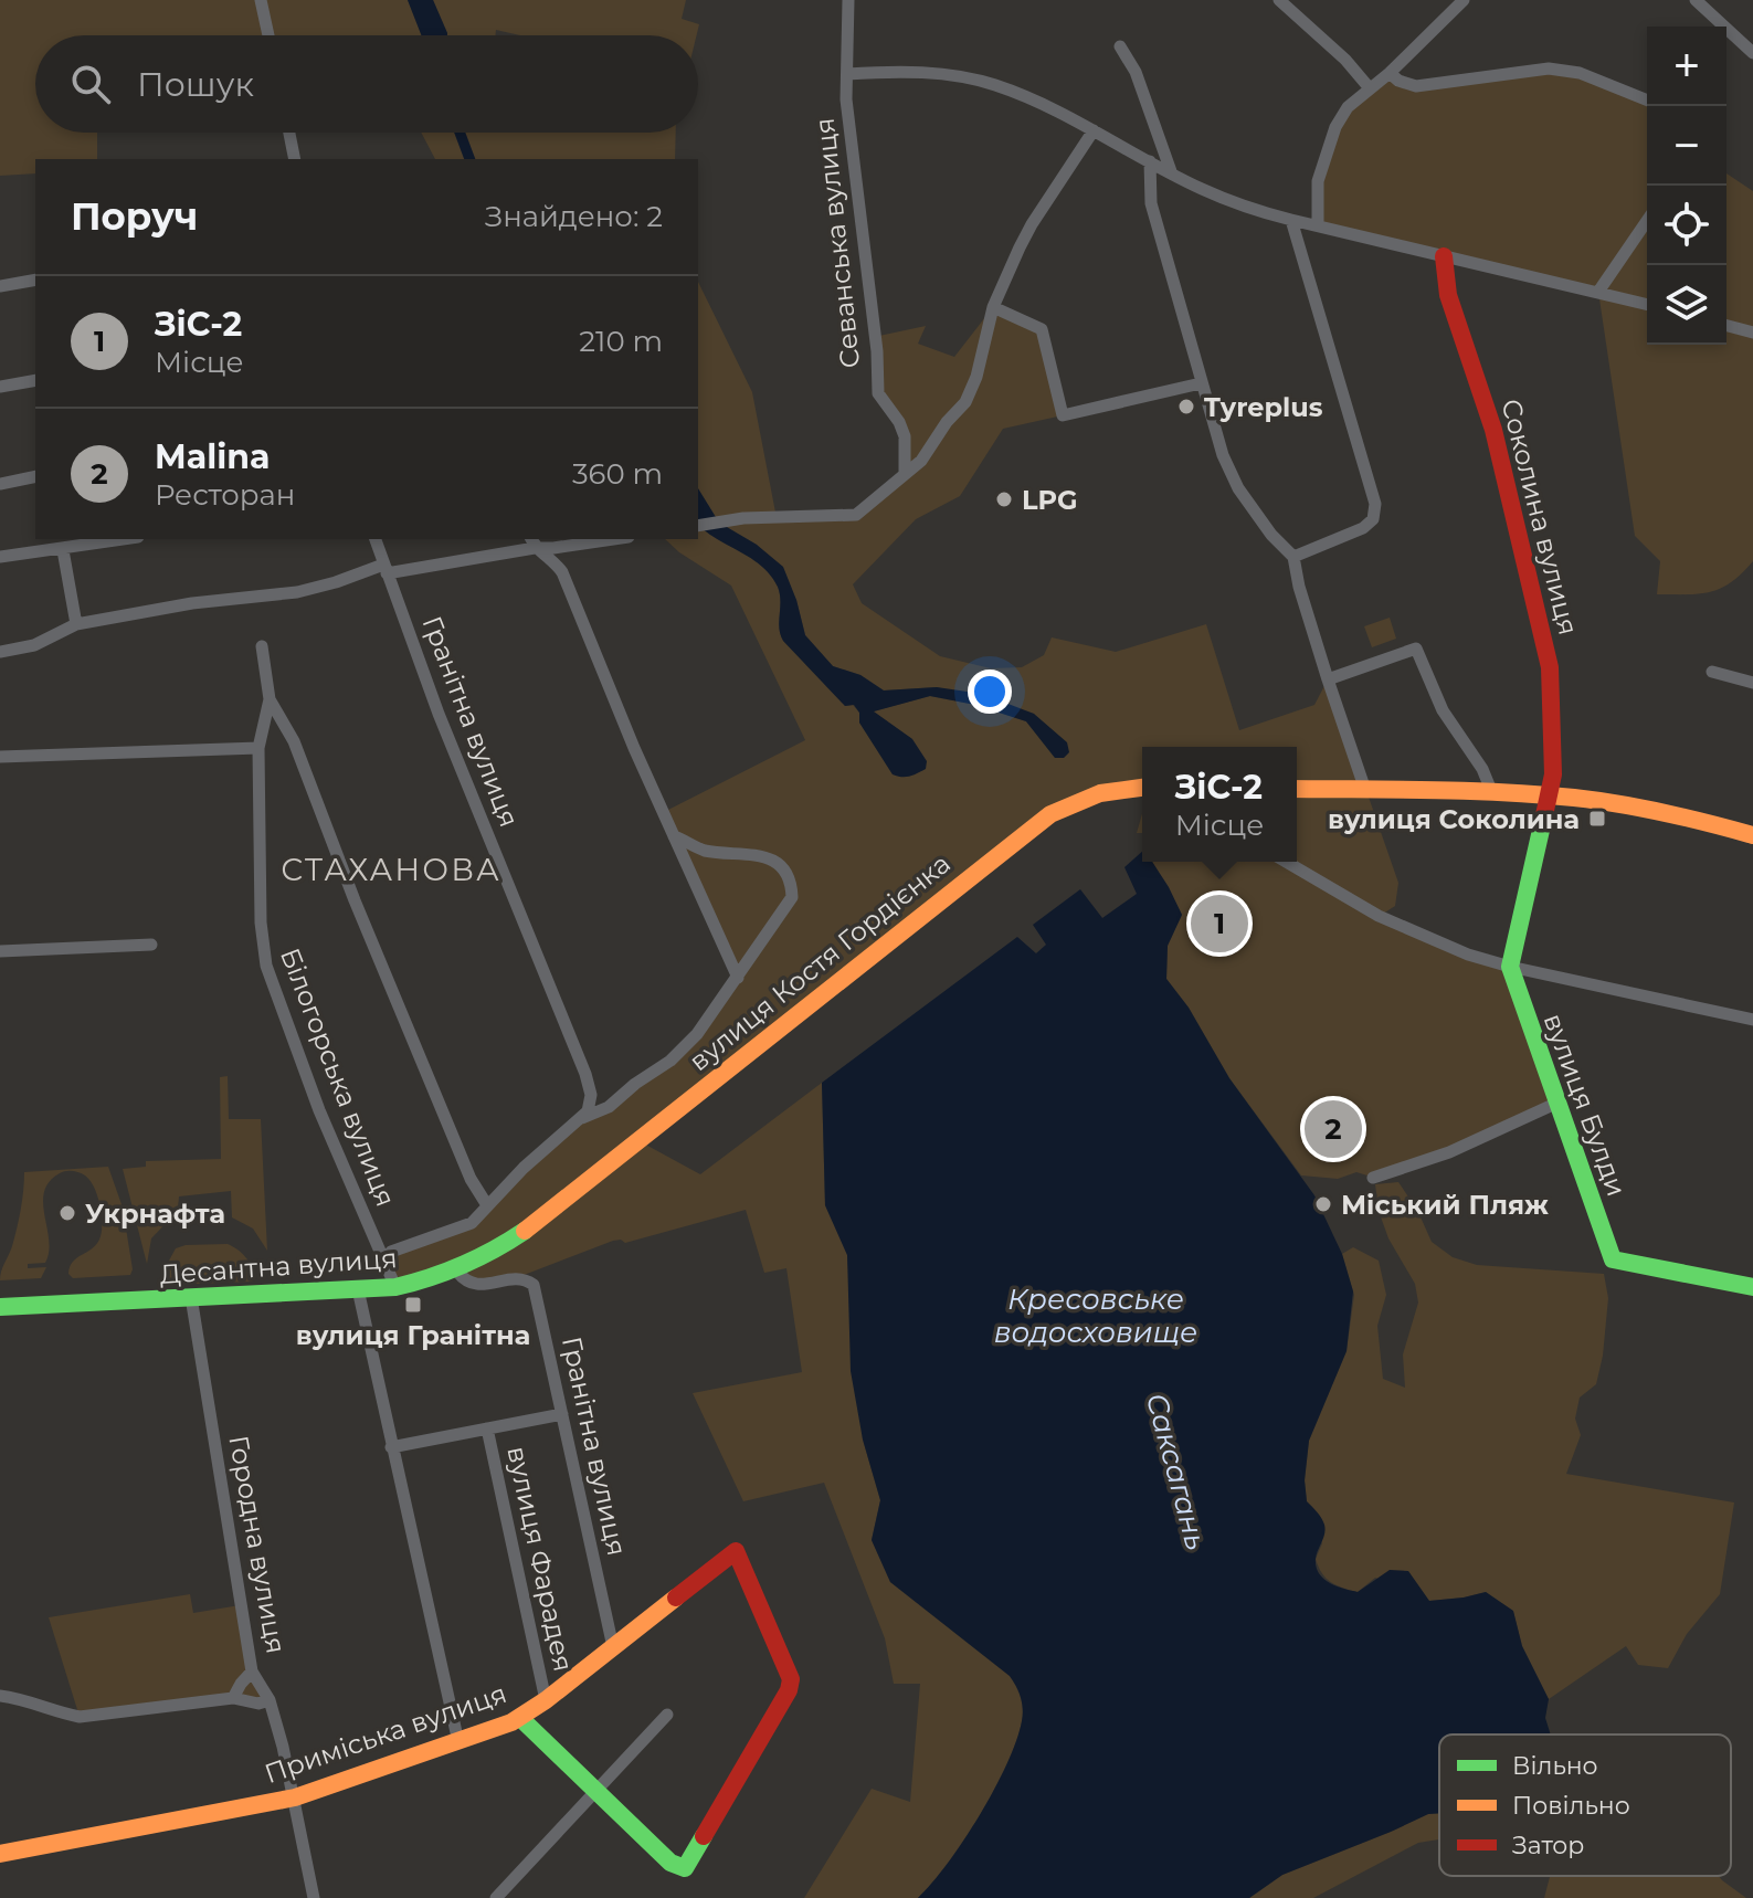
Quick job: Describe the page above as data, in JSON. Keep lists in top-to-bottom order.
{
  "streets": {
    "street": [
      "Севанська вулиця",
      "Соколина вулиця",
      "Гранітна вулиця",
      "вулиця Костя Гордієнка",
      "Білогорська вулиця",
      "вулиця Булди",
      "Десантна вулиця",
      "Городна вулиця",
      "вулиця Фарадея",
      "Приміська вулиця"
    ]
  },
  "crossings": [
    ["Соколина вулиця", "вулиця Булди"],
    ["Гранітна вулиця", "Десантна вулиця"],
    ["Гранітна вулиця", "вулиця Фарадея"],
    ["Гранітна вулиця", "Приміська вулиця"],
    ["вулиця Костя Гордієнка", "Десантна вулиця"],
    ["Білогорська вулиця", "Десантна вулиця"],
    ["Десантна вулиця", "Городна вулиця"],
    ["Городна вулиця", "Приміська вулиця"],
    ["вулиця Фарадея", "Приміська вулиця"]
  ],
  "districts": ["СТАХАНОВА"],
  "water": ["Кресовське водосховище", "Саксагань"],
  "places": {
    "other": [
      "Tyreplus",
      "LPG",
      "Міський Пляж",
      "Укрнафта"
    ],
    "transit": ["вулиця Соколина", "вулиця Гранітна"]
  },
  "legend": ["Вільно", "Повільно", "Затор"],
  "page": {
    "map_buttons": ["+", "−"],
    "search": "Пошук",
    "heading": ["Поруч", "Знайдено: 2"],
    "list": [
      {
        "mark": "1",
        "name": "ЗіС-2",
        "note": "Місце",
        "value": "210 m"
      },
      {
        "mark": "2",
        "name": "Malina",
        "note": "Ресторан",
        "value": "360 m"
      }
    ],
    "popup": ["ЗіС-2", "Місце"],
    "pins": ["1", "2"]
  }
}
